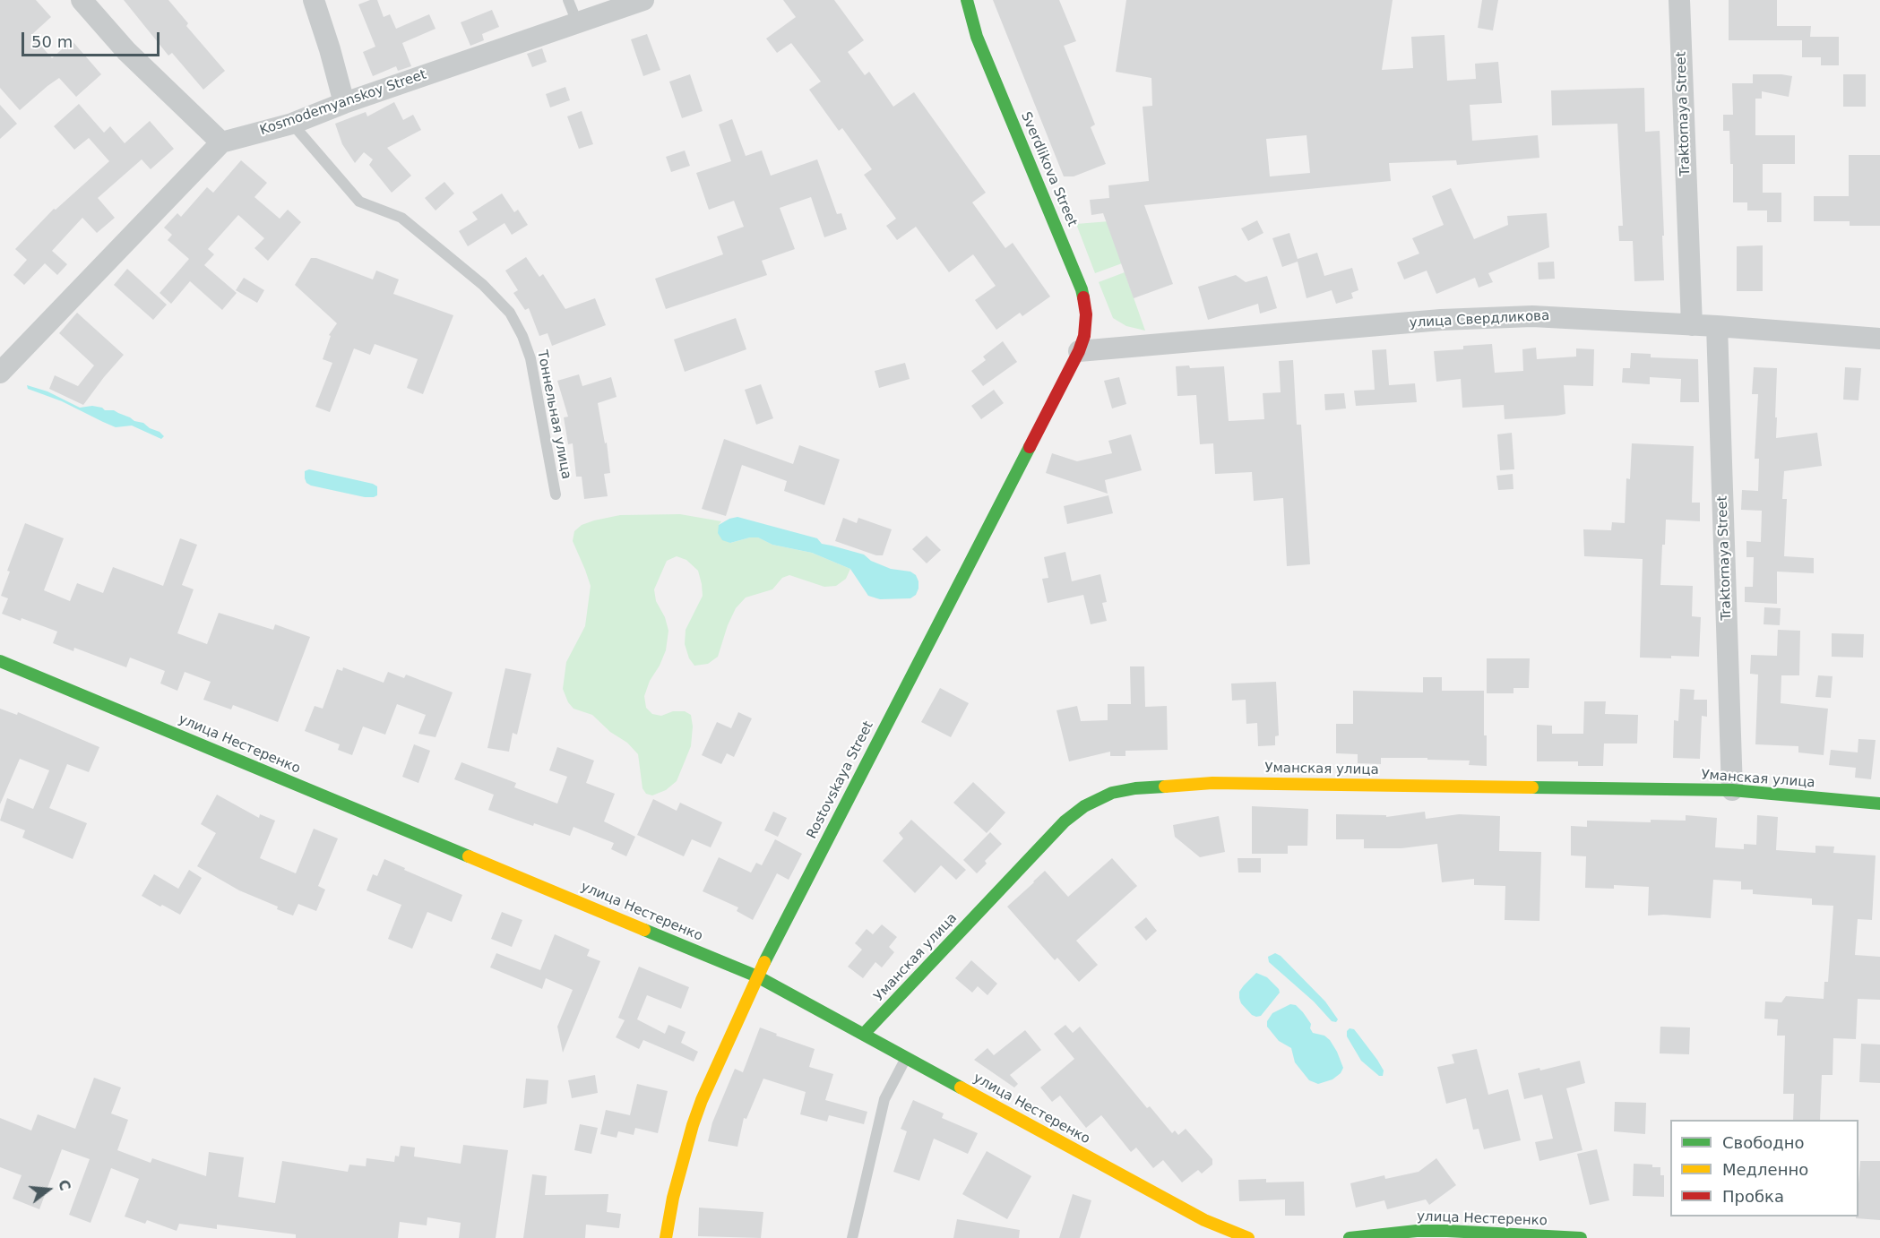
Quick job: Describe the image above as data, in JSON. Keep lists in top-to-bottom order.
{
  "streets": {
    "street": [
      "Kosmodemyanskoy Street",
      "Traktornaya Street",
      "Sverdlikova Street",
      "улица Свердликова",
      "улица Нестеренко",
      "Уманская улица",
      "Rostovskaya Street"
    ],
    "lane": ["Тоннельная улица"]
  },
  "crossings": [
    ["Kosmodemyanskoy Street", "Тоннельная улица"],
    ["Traktornaya Street", "улица Свердликова"],
    ["Traktornaya Street", "Уманская улица"],
    ["Sverdlikova Street", "улица Свердликова"],
    ["Sverdlikova Street", "Rostovskaya Street"],
    ["улица Свердликова", "Rostovskaya Street"],
    ["улица Нестеренко", "Уманская улица"],
    ["улица Нестеренко", "Rostovskaya Street"]
  ],
  "legend": ["Свободно", "Медленно", "Пробка"],
  "scale_bar": "50 m",
  "north": "right"
}
